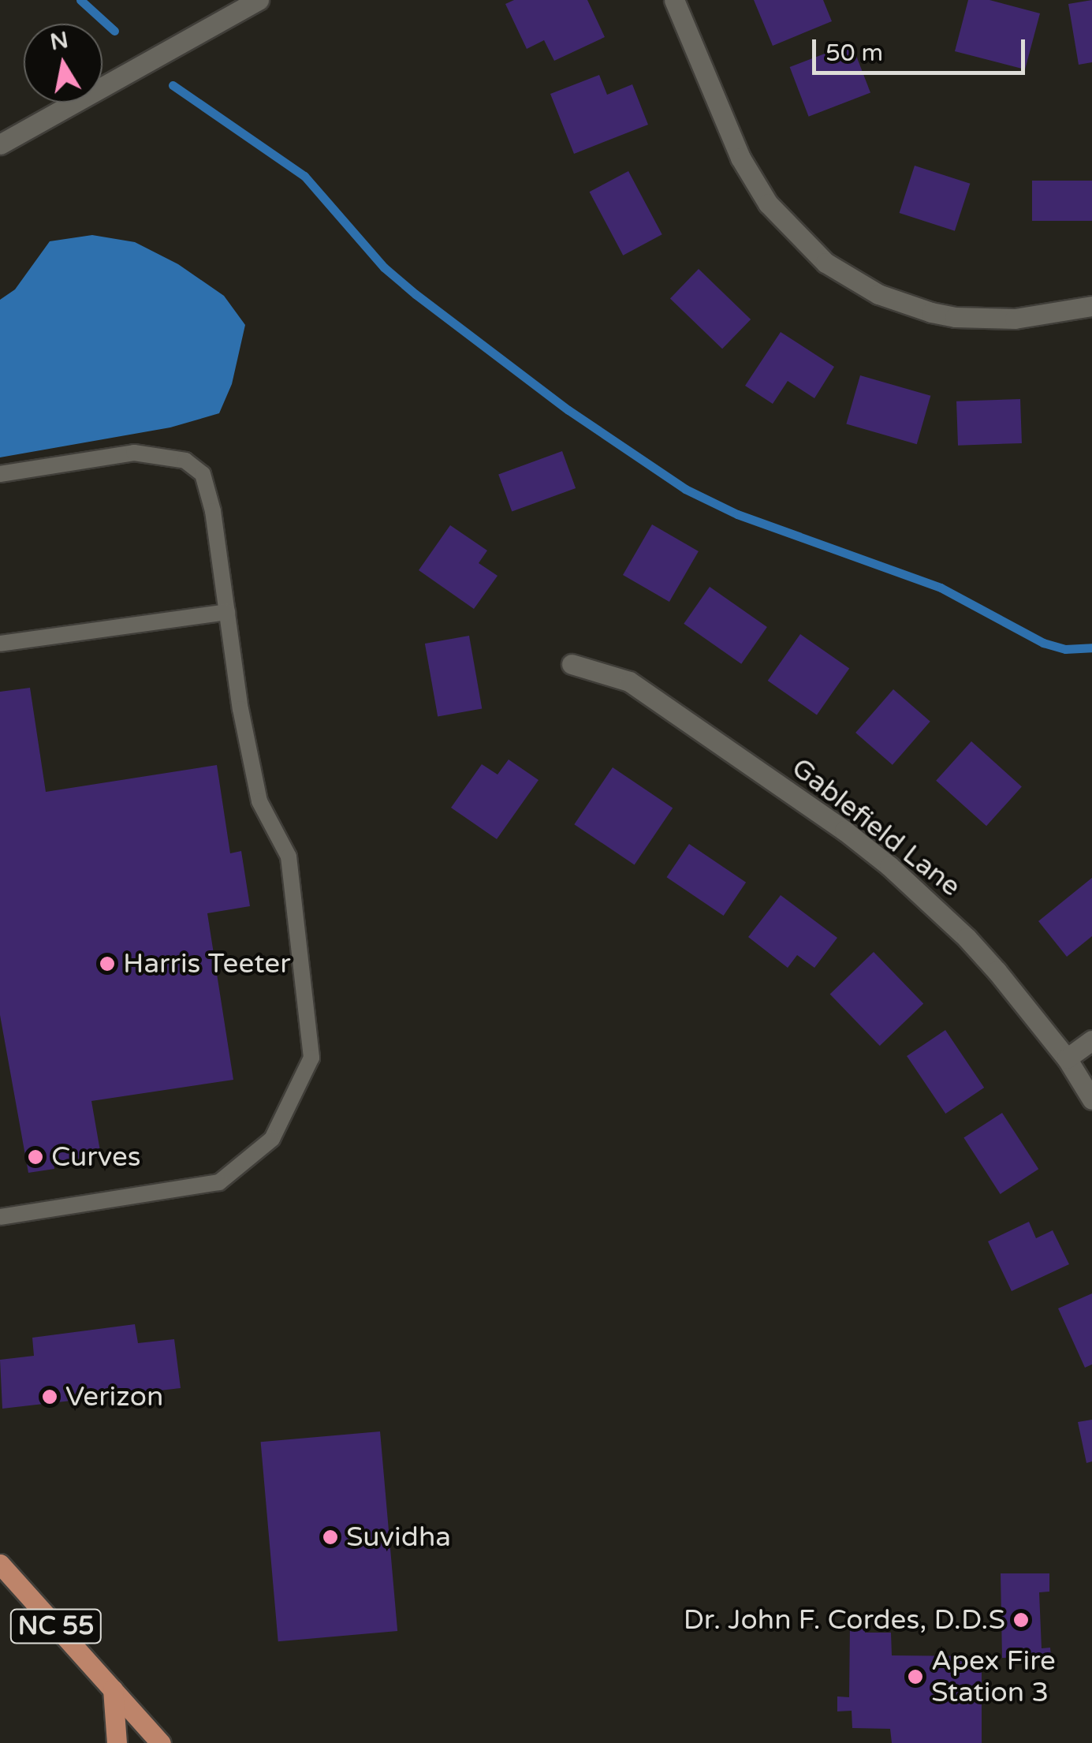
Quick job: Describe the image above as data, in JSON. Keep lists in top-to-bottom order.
{
  "streets": {
    "main road": ["NC 55"],
    "street": ["Gablefield Lane"]
  },
  "places": [
    "Harris Teeter",
    "Curves",
    "Verizon",
    "Suvidha",
    "Dr. John F. Cordes, D.D.S",
    "Apex Fire Station 3"
  ],
  "scale_bar": "50 m",
  "north": "top"
}
